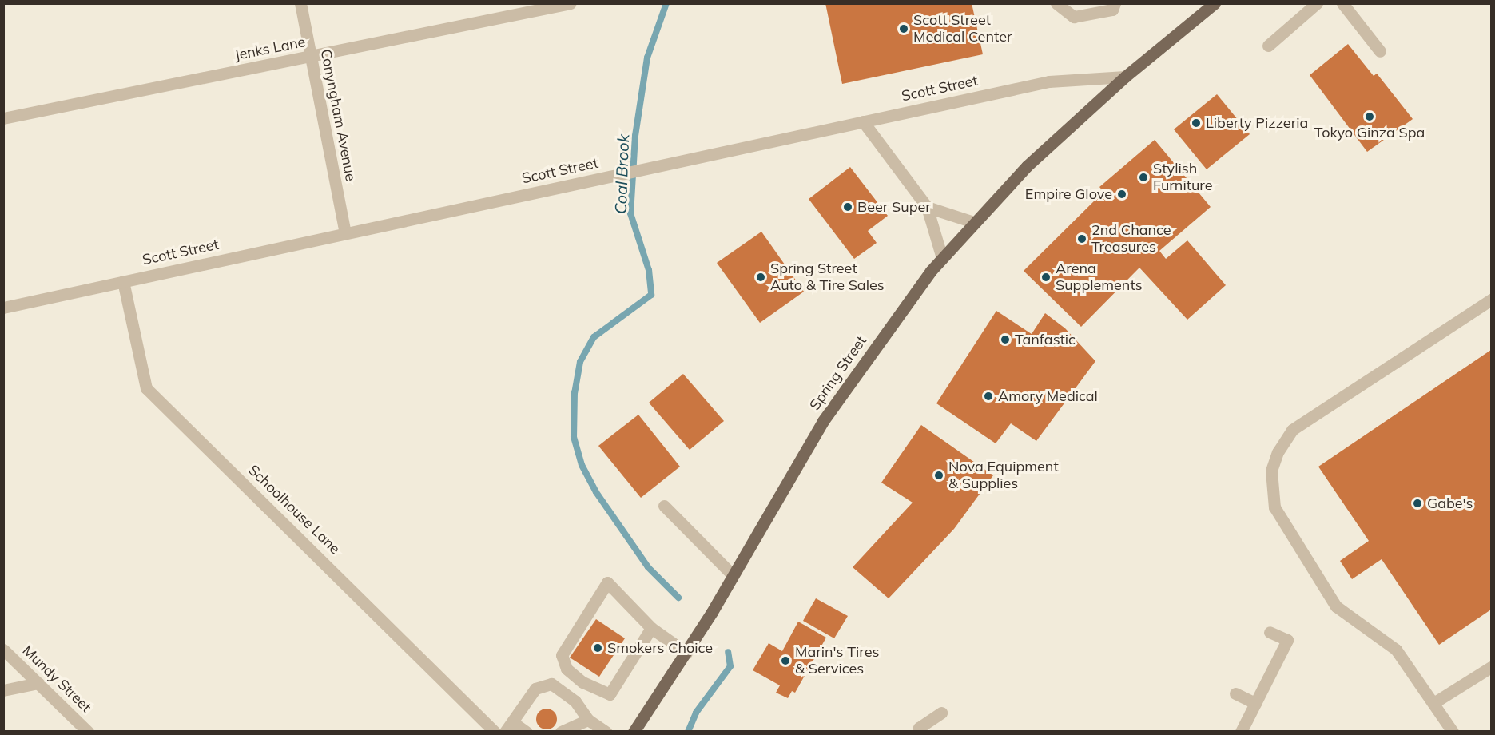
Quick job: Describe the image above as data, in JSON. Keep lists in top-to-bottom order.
{
  "streets": {
    "main road": ["Spring Street"],
    "street": [
      "Jenks Lane",
      "Scott Street",
      "Conyngham Avenue",
      "Schoolhouse Lane",
      "Mundy Street"
    ]
  },
  "crossings": [
    ["Jenks Lane", "Conyngham Avenue"],
    ["Scott Street", "Conyngham Avenue"],
    ["Scott Street", "Spring Street"],
    ["Scott Street", "Schoolhouse Lane"]
  ],
  "water": ["Coal Brook"],
  "places": [
    "Scott Street Medical Center",
    "Tokyo Ginza Spa",
    "Liberty Pizzeria",
    "Stylish Furniture",
    "Empire Glove",
    "Beer Super",
    "2nd Chance Treasures",
    "Spring Street Auto & Tire Sales",
    "Arena Supplements",
    "Tanfastic",
    "Amory Medical",
    "Nova Equipment & Supplies",
    "Gabe's",
    "Smokers Choice",
    "Marin's Tires & Services"
  ]
}
